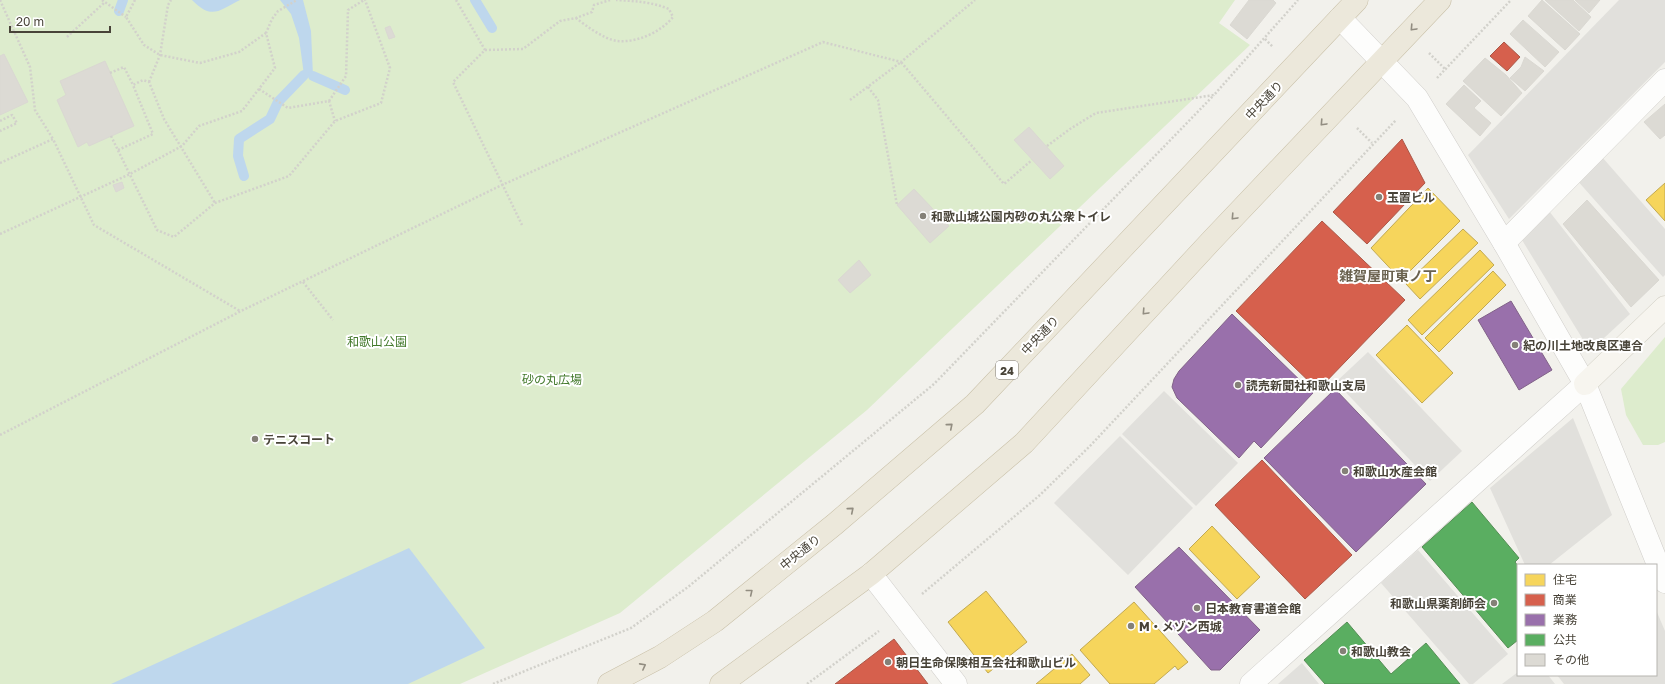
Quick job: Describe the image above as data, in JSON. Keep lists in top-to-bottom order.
{
  "streets": {
    "highway": ["中央通り", "24"]
  },
  "districts": ["雑賀屋町東ノ丁"],
  "parks": ["和歌山公園", "砂の丸広場"],
  "places": [
    "玉置ビル",
    "和歌山城公園内砂の丸公衆トイレ",
    "紀の川土地改良区連合",
    "読売新聞社和歌山支局",
    "テニスコート",
    "和歌山水産会館",
    "和歌山県薬剤師会",
    "日本教育書道会館",
    "M・メゾン西城",
    "和歌山教会",
    "朝日生命保険相互会社和歌山ビル"
  ],
  "legend": [
    "住宅",
    "商業",
    "業務",
    "公共",
    "その他"
  ],
  "scale_bar": "20 m"
}
